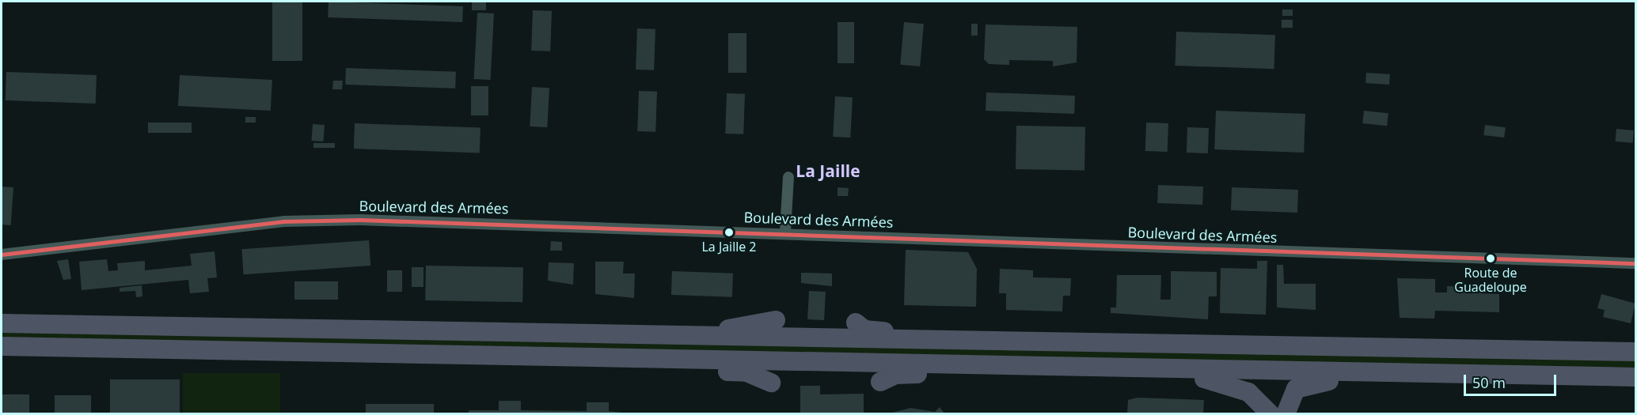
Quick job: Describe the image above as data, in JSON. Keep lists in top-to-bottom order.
{
  "streets": {
    "street": ["Boulevard des Armées"]
  },
  "districts": ["La Jaille"],
  "places": ["La Jaille 2", "Route de Guadeloupe"],
  "scale_bar": "50 m"
}
